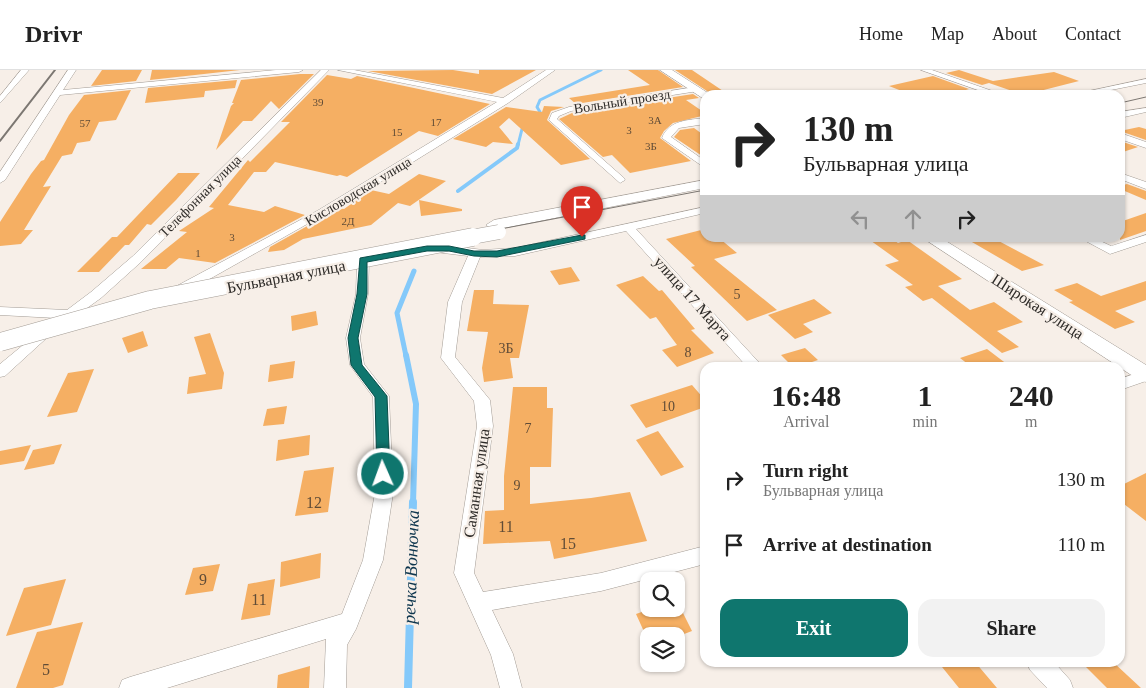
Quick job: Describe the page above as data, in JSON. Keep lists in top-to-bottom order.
{
  "streets": {
    "main road": ["Широкая улица"],
    "street": [
      "Вольный проезд",
      "Кисловодская улица",
      "Телефонная улица",
      "Бульварная улица",
      "улица 17 Марта",
      "Саманная улица"
    ]
  },
  "crossings": [
    ["Кисловодская улица", "Бульварная улица"],
    ["Телефонная улица", "Бульварная улица"],
    ["Бульварная улица", "улица 17 Марта"],
    ["Бульварная улица", "Саманная улица"]
  ],
  "water": ["речка Вонючка"],
  "house_numbers": [
    "39",
    "3А",
    "17",
    "57",
    "3",
    "15",
    "3Б",
    "2Д",
    "3",
    "1",
    "5",
    "3Б",
    "8",
    "10",
    "7",
    "9",
    "12",
    "11",
    "15",
    "9",
    "11",
    "5"
  ],
  "page": {
    "header": "Drivr",
    "nav": [
      "Home",
      "Map",
      "About",
      "Contact"
    ],
    "turn": ["130 m", "Бульварная улица"],
    "eta": [
      "16:48",
      "Arrival",
      "1",
      "min",
      "240",
      "m"
    ],
    "list": [
      {
        "name": "Turn right",
        "note": "Бульварная улица",
        "value": "130 m"
      },
      {
        "name": "Arrive at destination",
        "value": "110 m"
      }
    ],
    "buttons": ["Exit", "Share"]
  }
}
